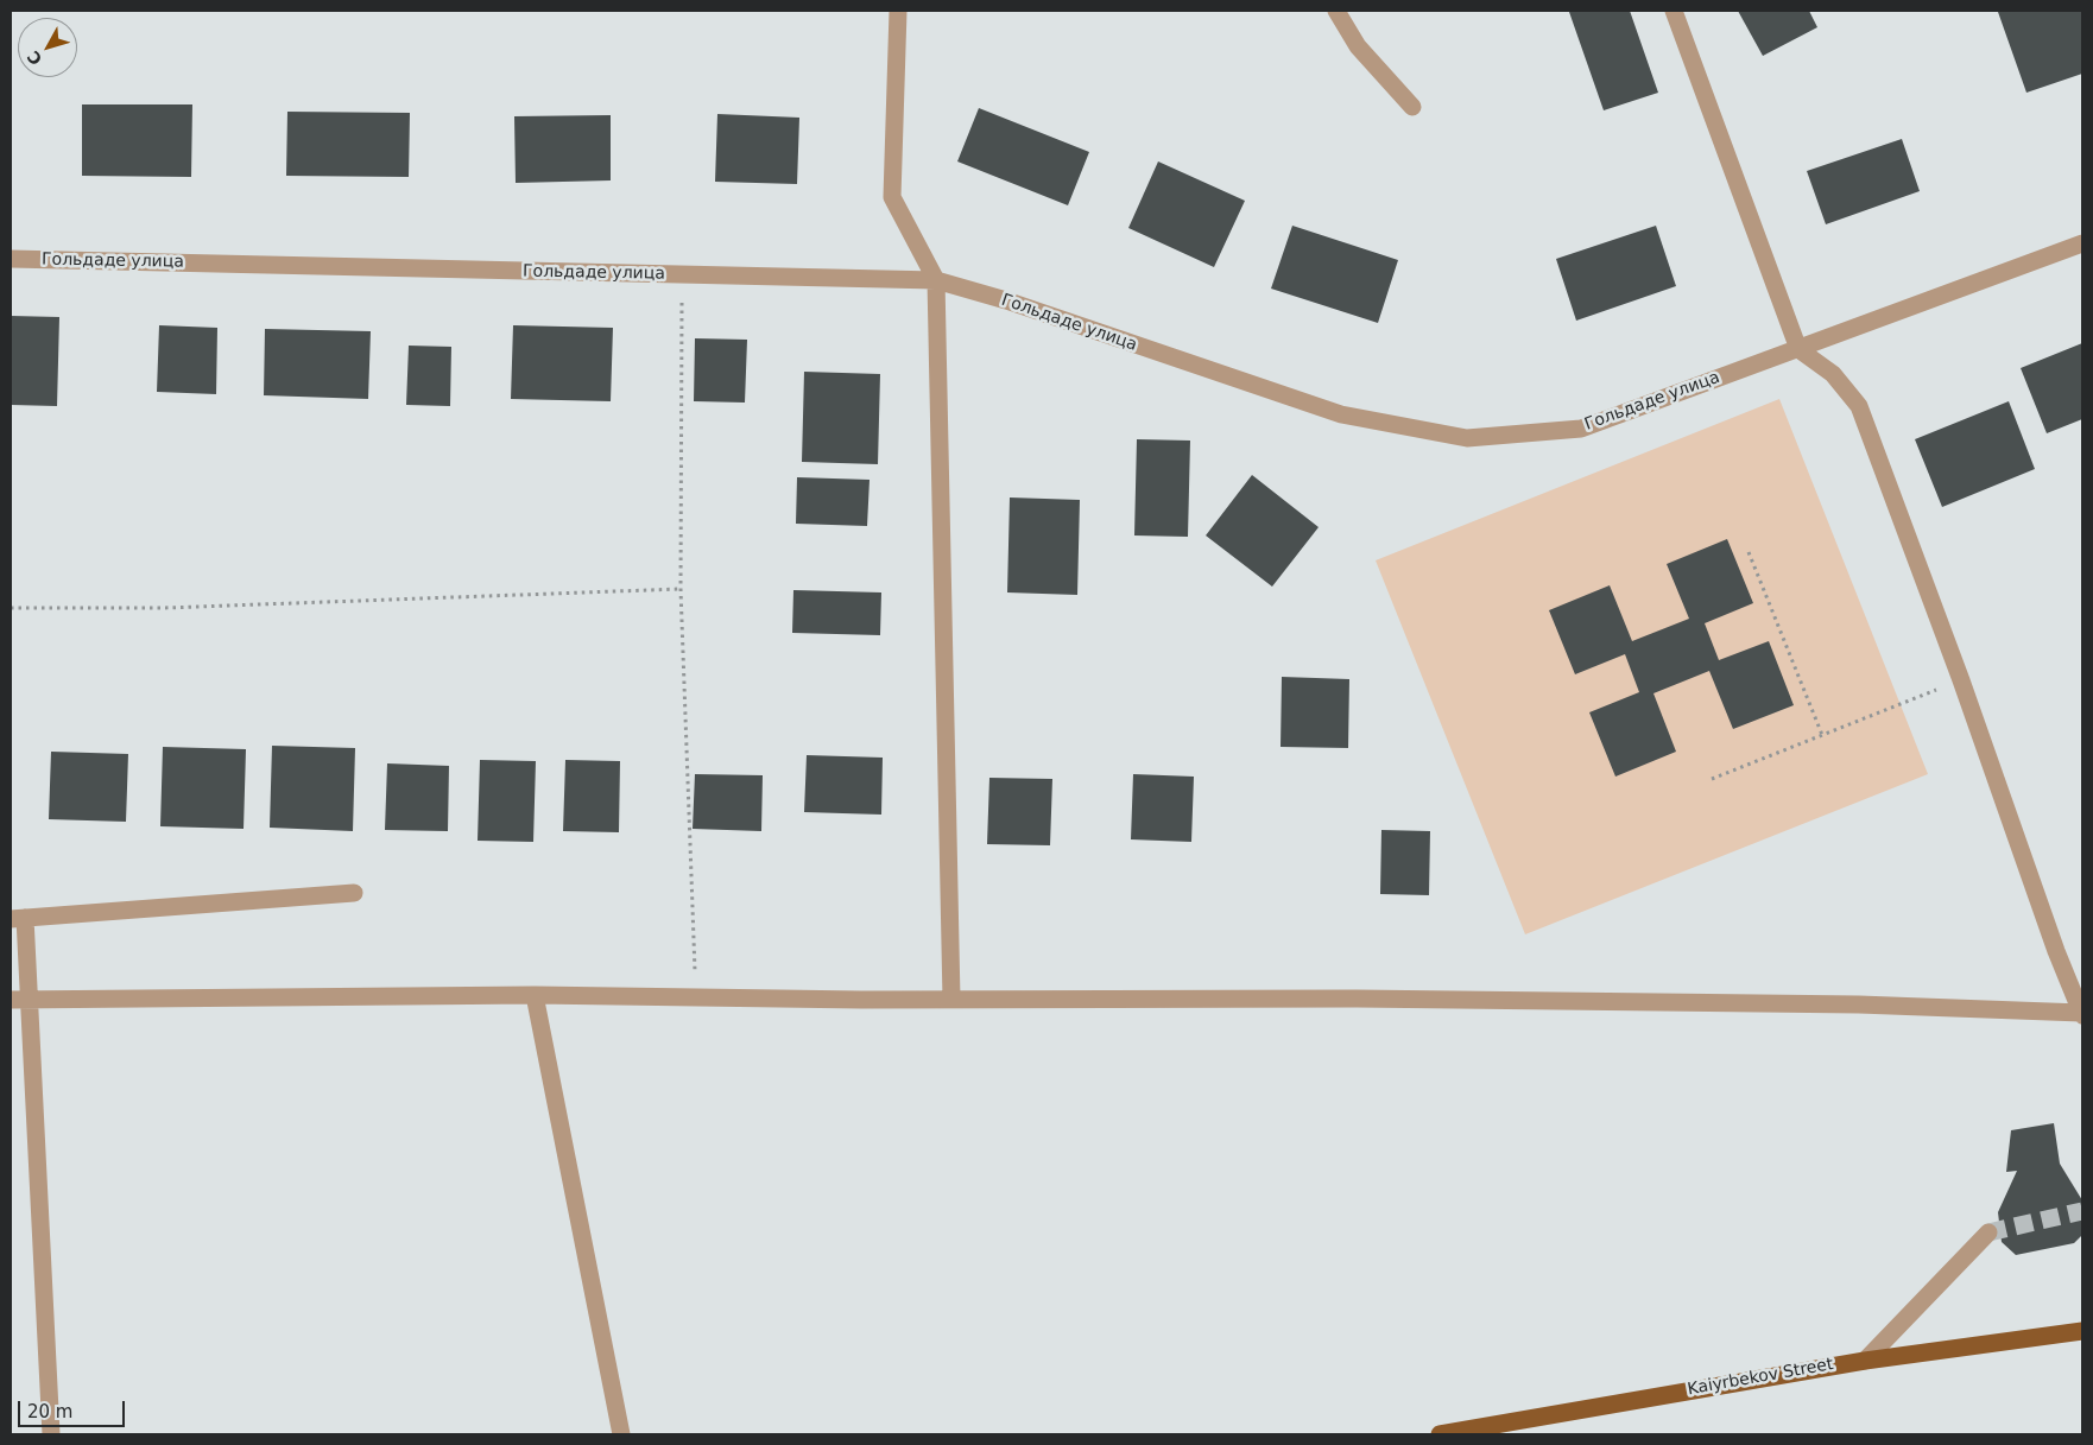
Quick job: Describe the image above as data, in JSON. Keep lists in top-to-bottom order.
{
  "streets": {
    "main road": ["Kaiyrbekov Street"],
    "street": ["Гольдаде улица"]
  },
  "scale_bar": "20 m",
  "north": "bottom left"
}
